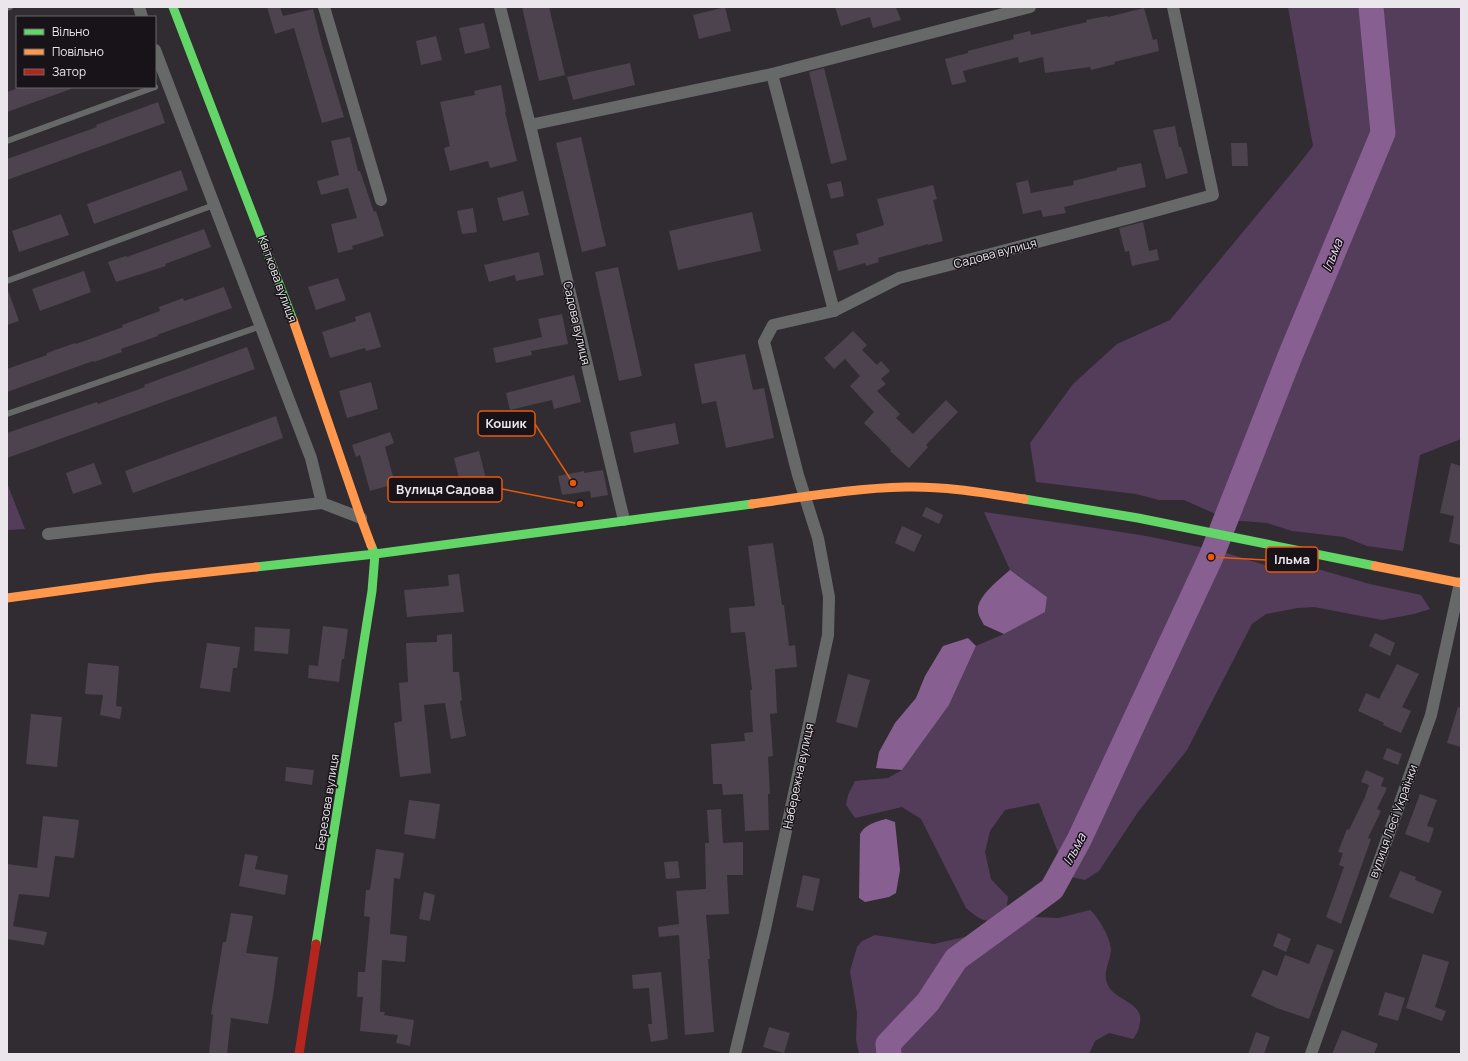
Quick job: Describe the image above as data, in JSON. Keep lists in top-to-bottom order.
{
  "streets": {
    "street": [
      "Садова вулиця",
      "Квіткова вулиця",
      "Набережна вулиця",
      "Березова вулиця",
      "вулиця Лесі Українки"
    ]
  },
  "crossings": [
    ["Садова вулиця", "Набережна вулиця"],
    ["Квіткова вулиця", "Березова вулиця"]
  ],
  "water": ["Ільма"],
  "places": ["Кошик", "Вулиця Садова", "Ільма"],
  "legend": ["Вільно", "Повільно", "Затор"]
}
